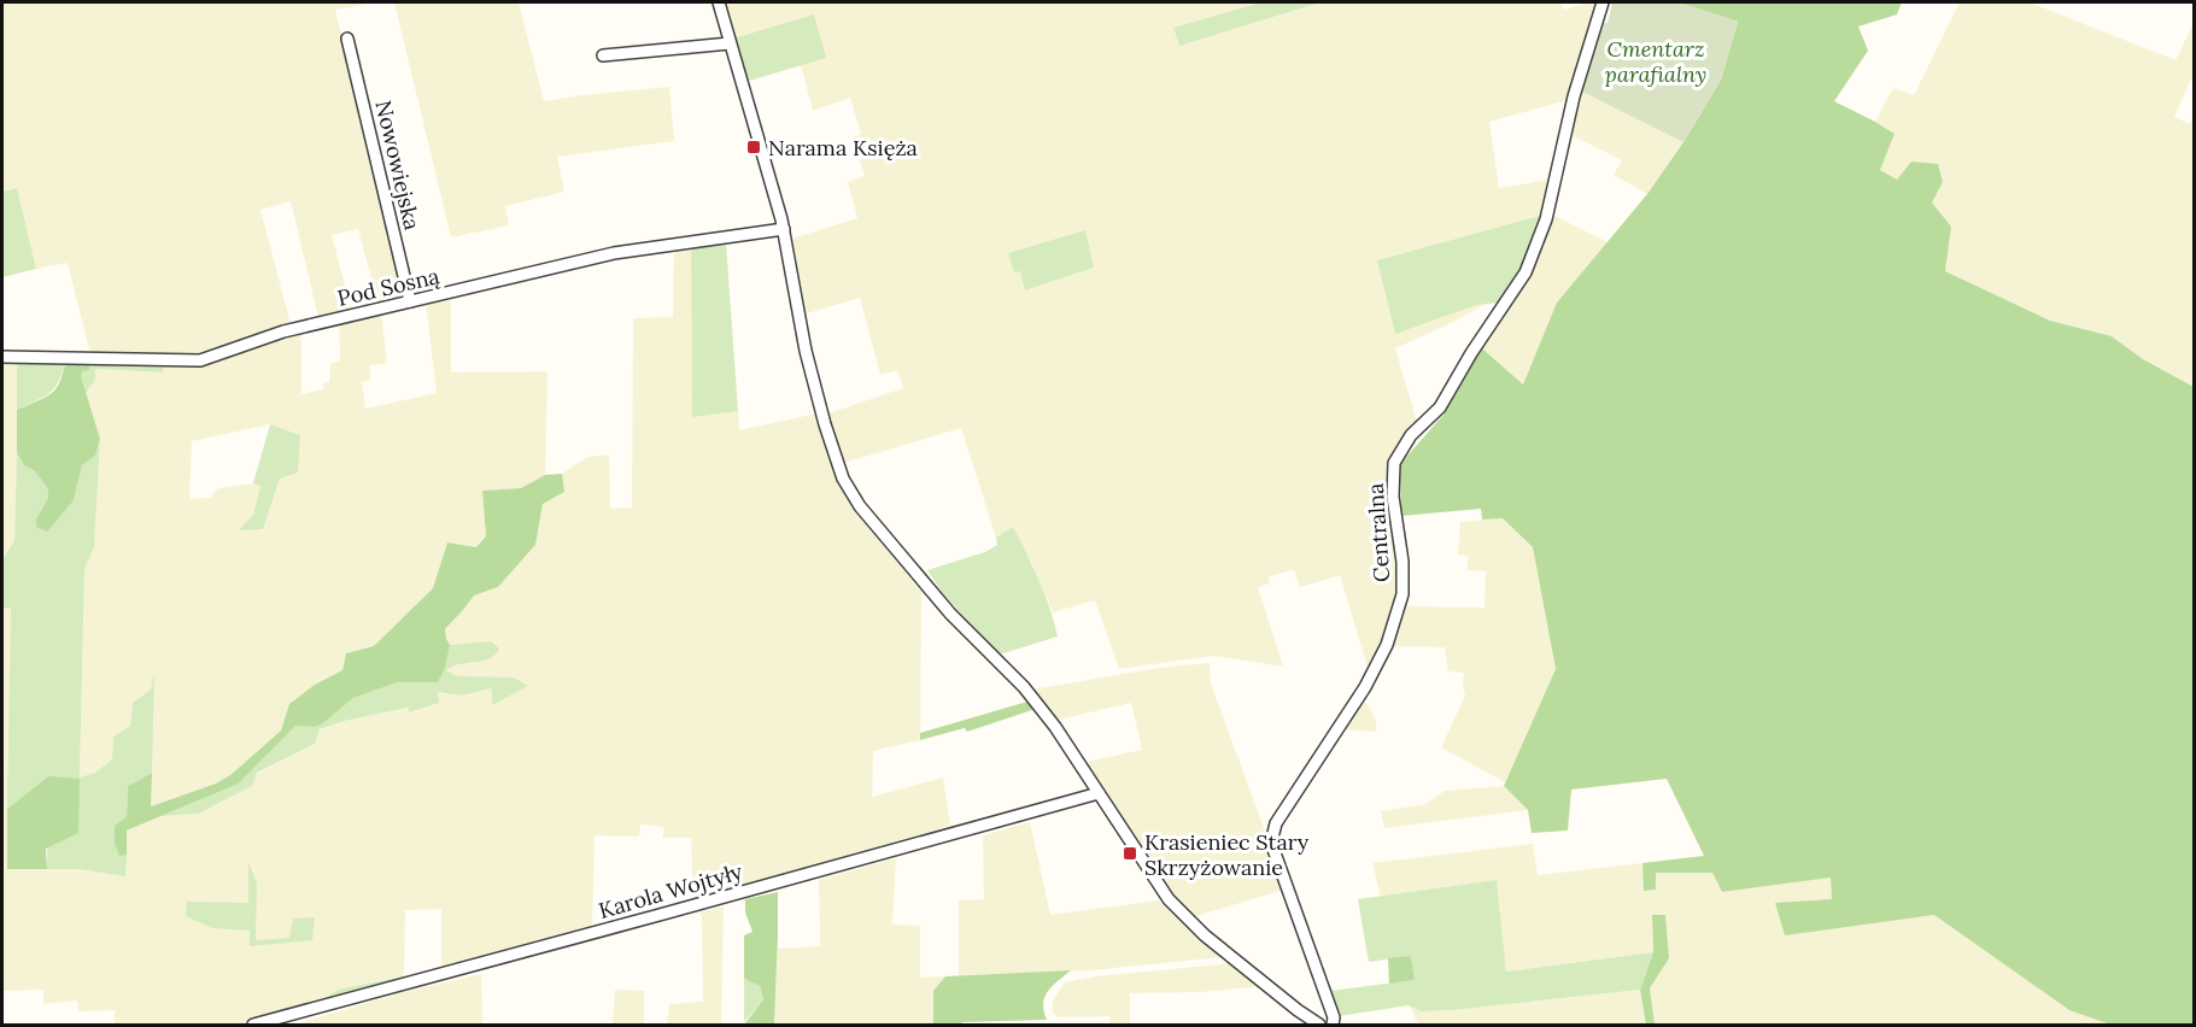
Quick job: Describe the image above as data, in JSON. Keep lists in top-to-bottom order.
{
  "streets": {
    "street": [
      "Nowowiejska",
      "Pod Sosną",
      "Centralna",
      "Karola Wojtyły"
    ]
  },
  "crossings": [
    ["Nowowiejska", "Pod Sosną"]
  ],
  "parks": ["Cmentarz parafialny"],
  "places": {
    "transit": ["Narama Księża", "Krasieniec Stary Skrzyżowanie"]
  }
}
